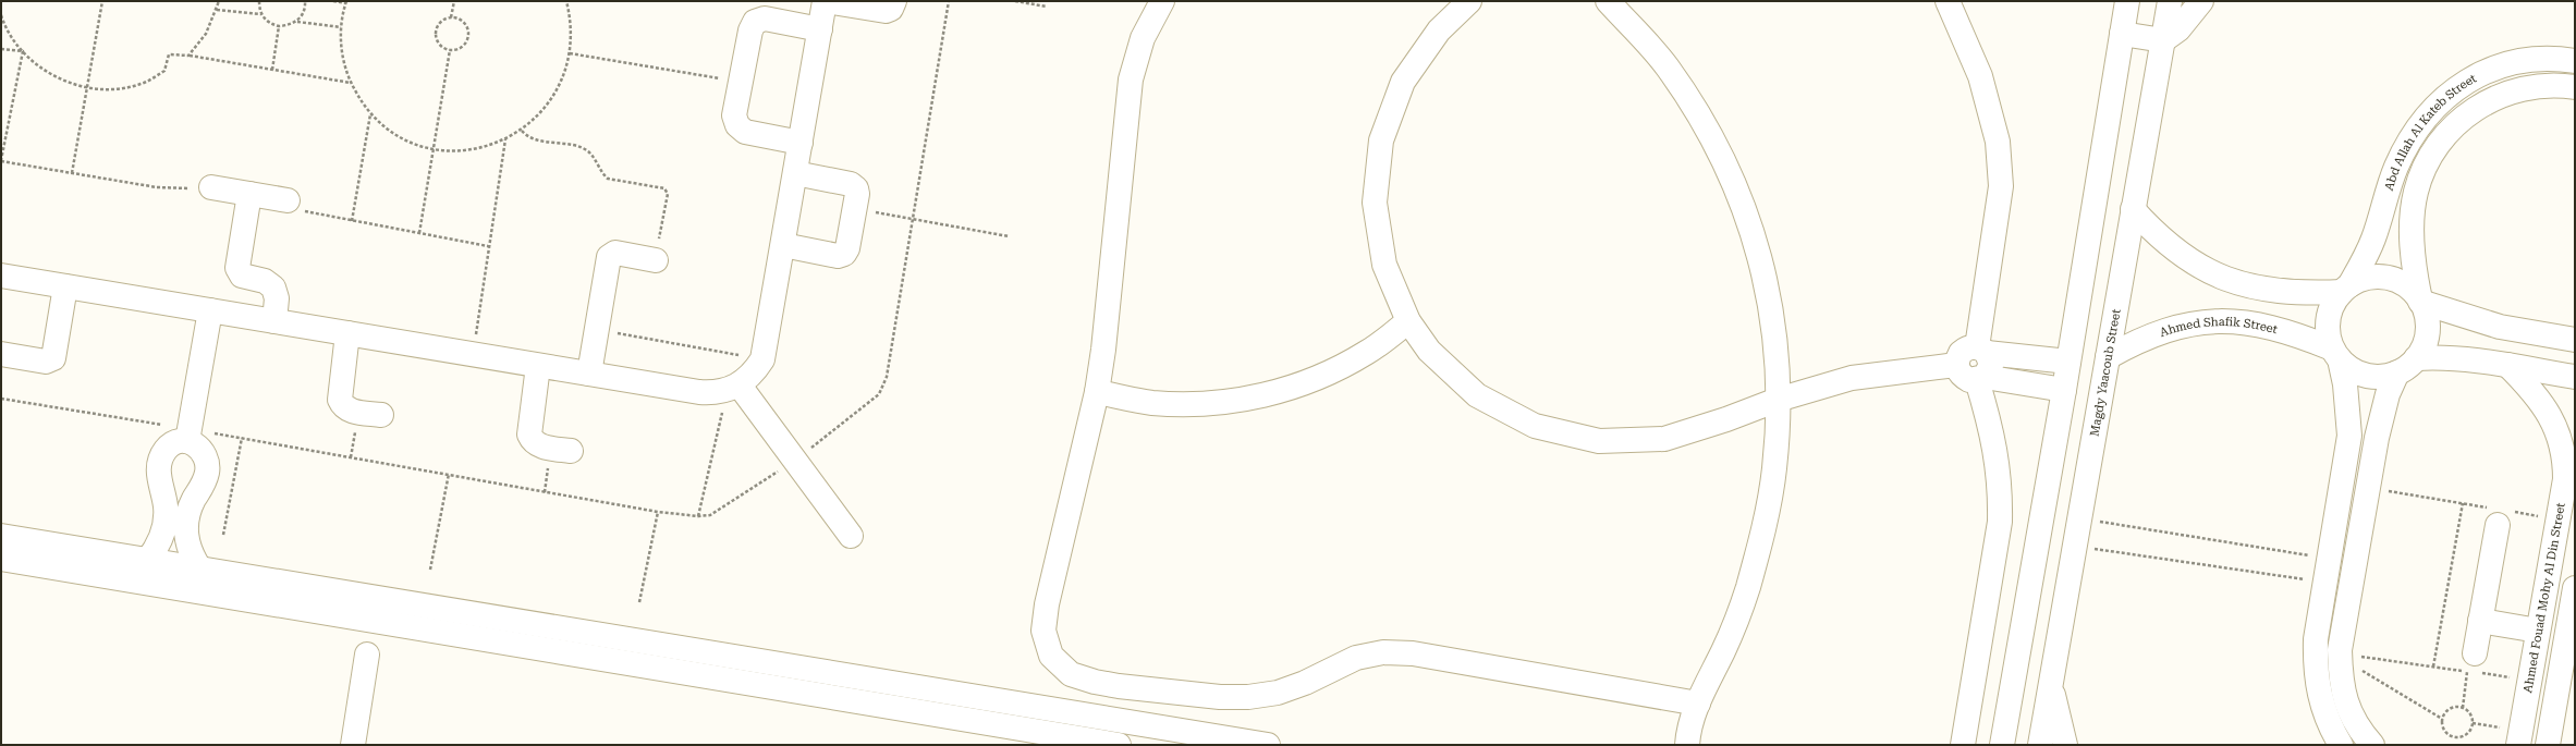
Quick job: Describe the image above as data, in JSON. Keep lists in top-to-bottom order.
{
  "streets": {
    "street": [
      "Abd Allah Al Kateb Street",
      "Ahmed Shafik Street",
      "Magdy Yaacoub Street",
      "Ahmed Fouad Mohy Al Din Street"
    ]
  },
  "crossings": [
    ["Abd Allah Al Kateb Street", "Ahmed Shafik Street"],
    ["Ahmed Shafik Street", "Magdy Yaacoub Street"]
  ]
}
